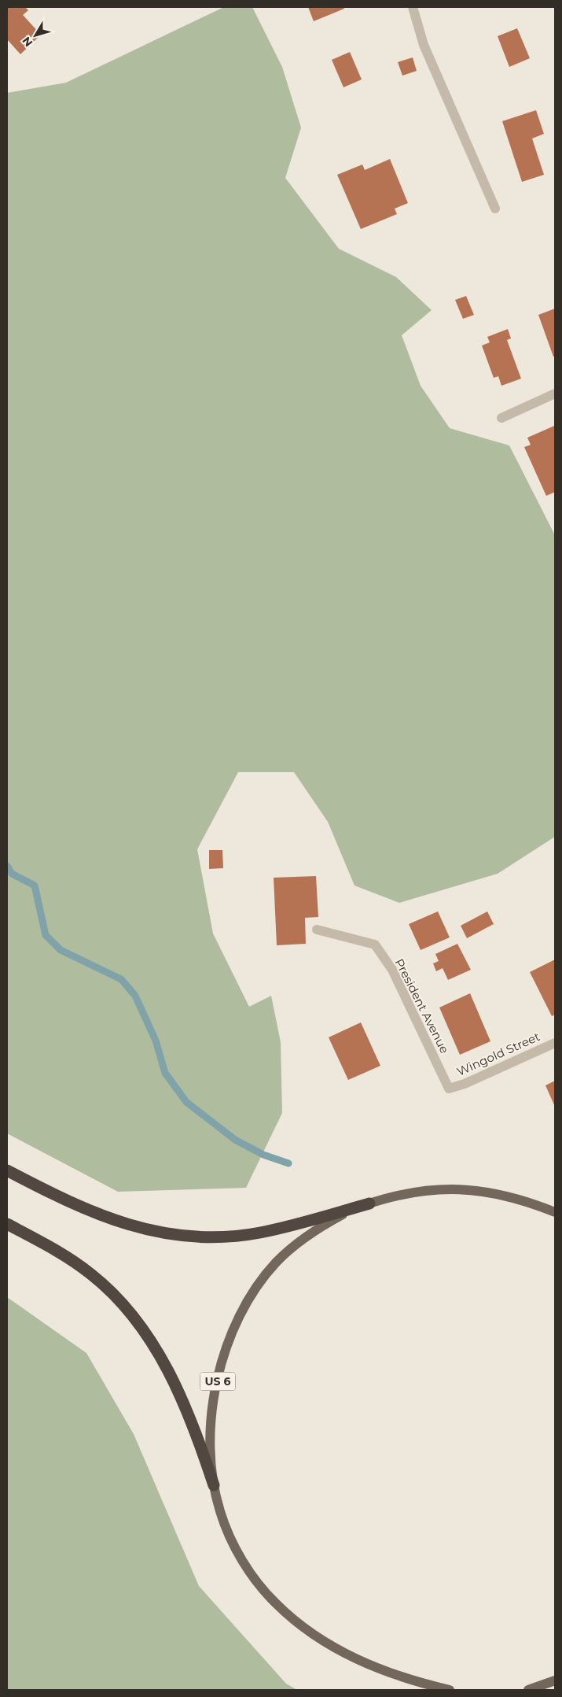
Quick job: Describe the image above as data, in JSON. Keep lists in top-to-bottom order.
{
  "streets": {
    "main road": ["US 6"],
    "street": ["President Avenue", "Wingold Street"]
  },
  "crossings": [
    ["President Avenue", "Wingold Street"]
  ],
  "north": "bottom left"
}
